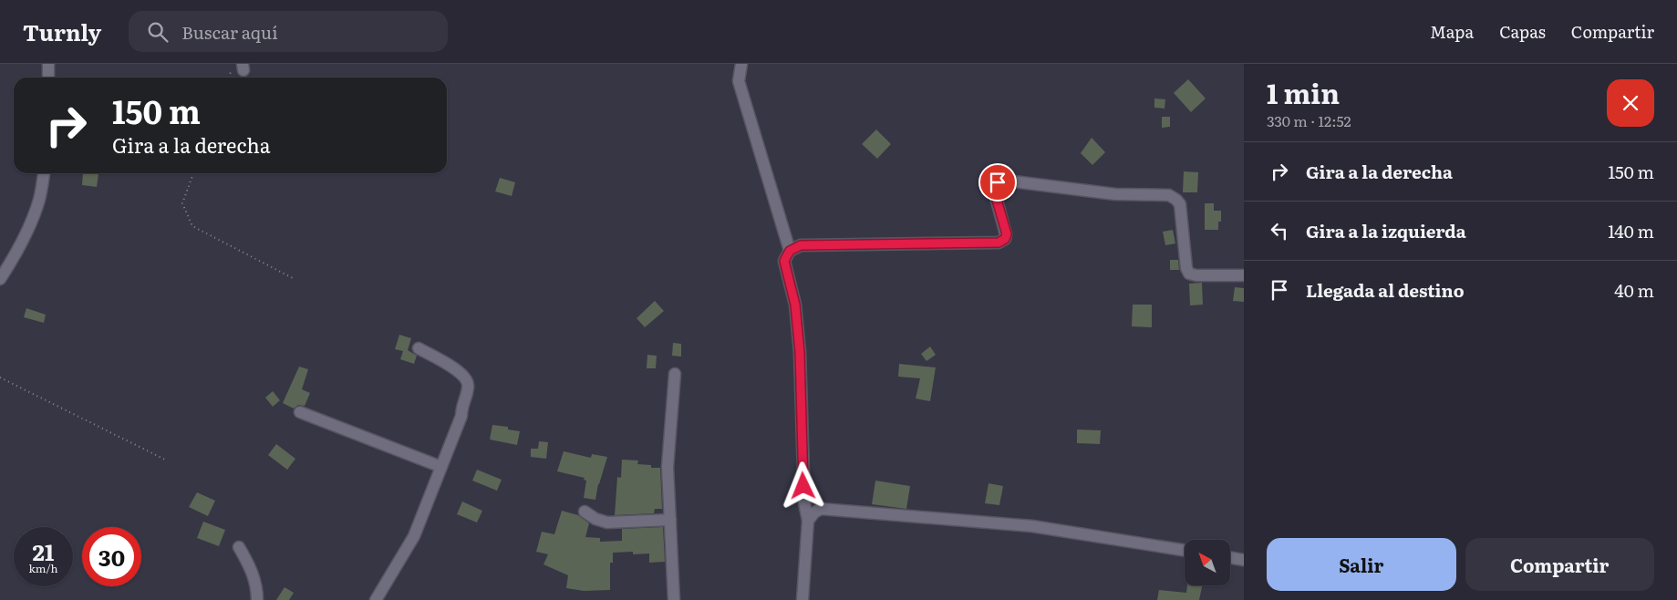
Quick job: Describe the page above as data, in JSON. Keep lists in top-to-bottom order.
{
  "north": "top left",
  "page": {
    "header": "Turnly",
    "search": "Buscar aquí",
    "nav": ["Mapa", "Capas", "Compartir"],
    "heading": ["1 min", "330 m · 12:52"],
    "turn": ["150 m", "Gira a la derecha"],
    "list": [
      {
        "name": "Gira a la derecha",
        "value": "150 m"
      },
      {
        "name": "Gira a la izquierda",
        "value": "140 m"
      },
      {
        "name": "Llegada al destino",
        "value": "40 m"
      }
    ],
    "speed": "21 km/h",
    "limit": "30",
    "buttons": ["Salir", "Compartir"]
  }
}
